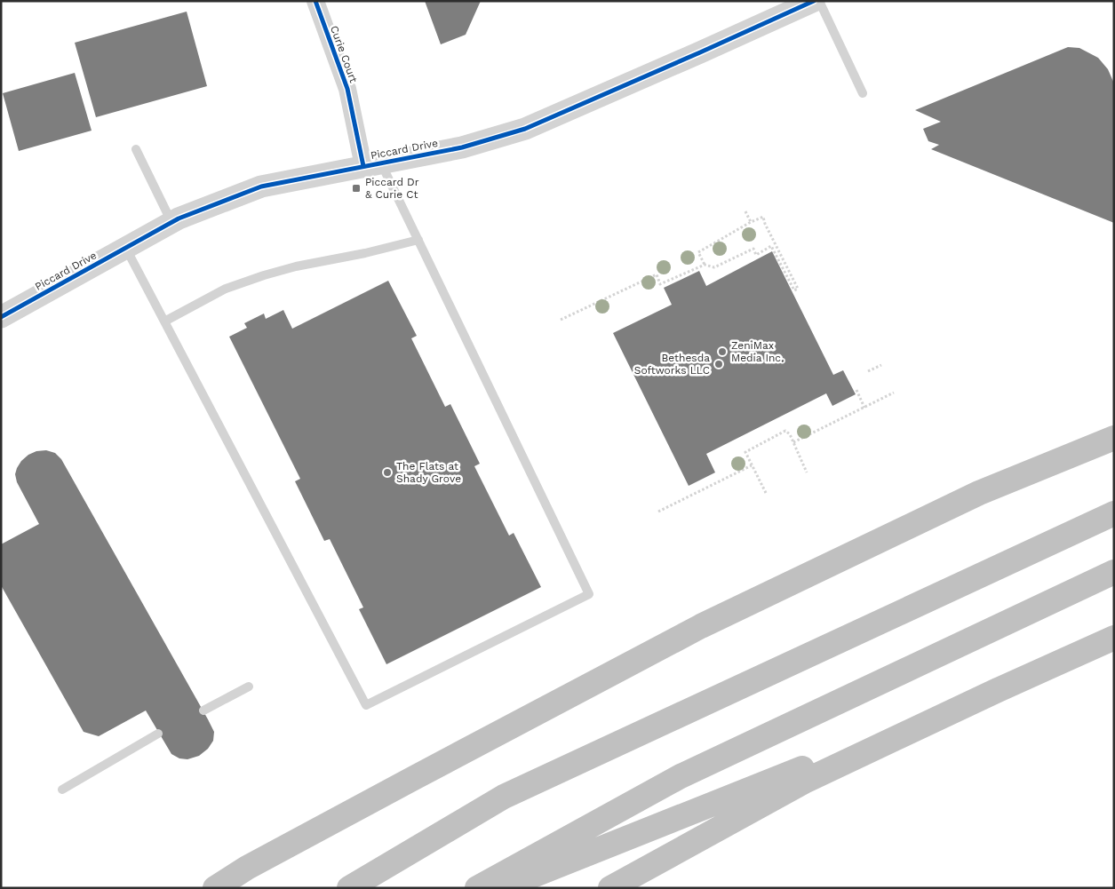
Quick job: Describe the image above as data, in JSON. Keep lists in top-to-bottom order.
{
  "streets": {
    "street": ["Curie Court", "Piccard Drive"]
  },
  "crossings": [
    ["Curie Court", "Piccard Drive"]
  ],
  "places": {
    "transit": ["Piccard Dr & Curie Ct"],
    "other": ["ZeniMax Media Inc.", "Bethesda Softworks LLC", "The Flats at Shady Grove"]
  }
}
